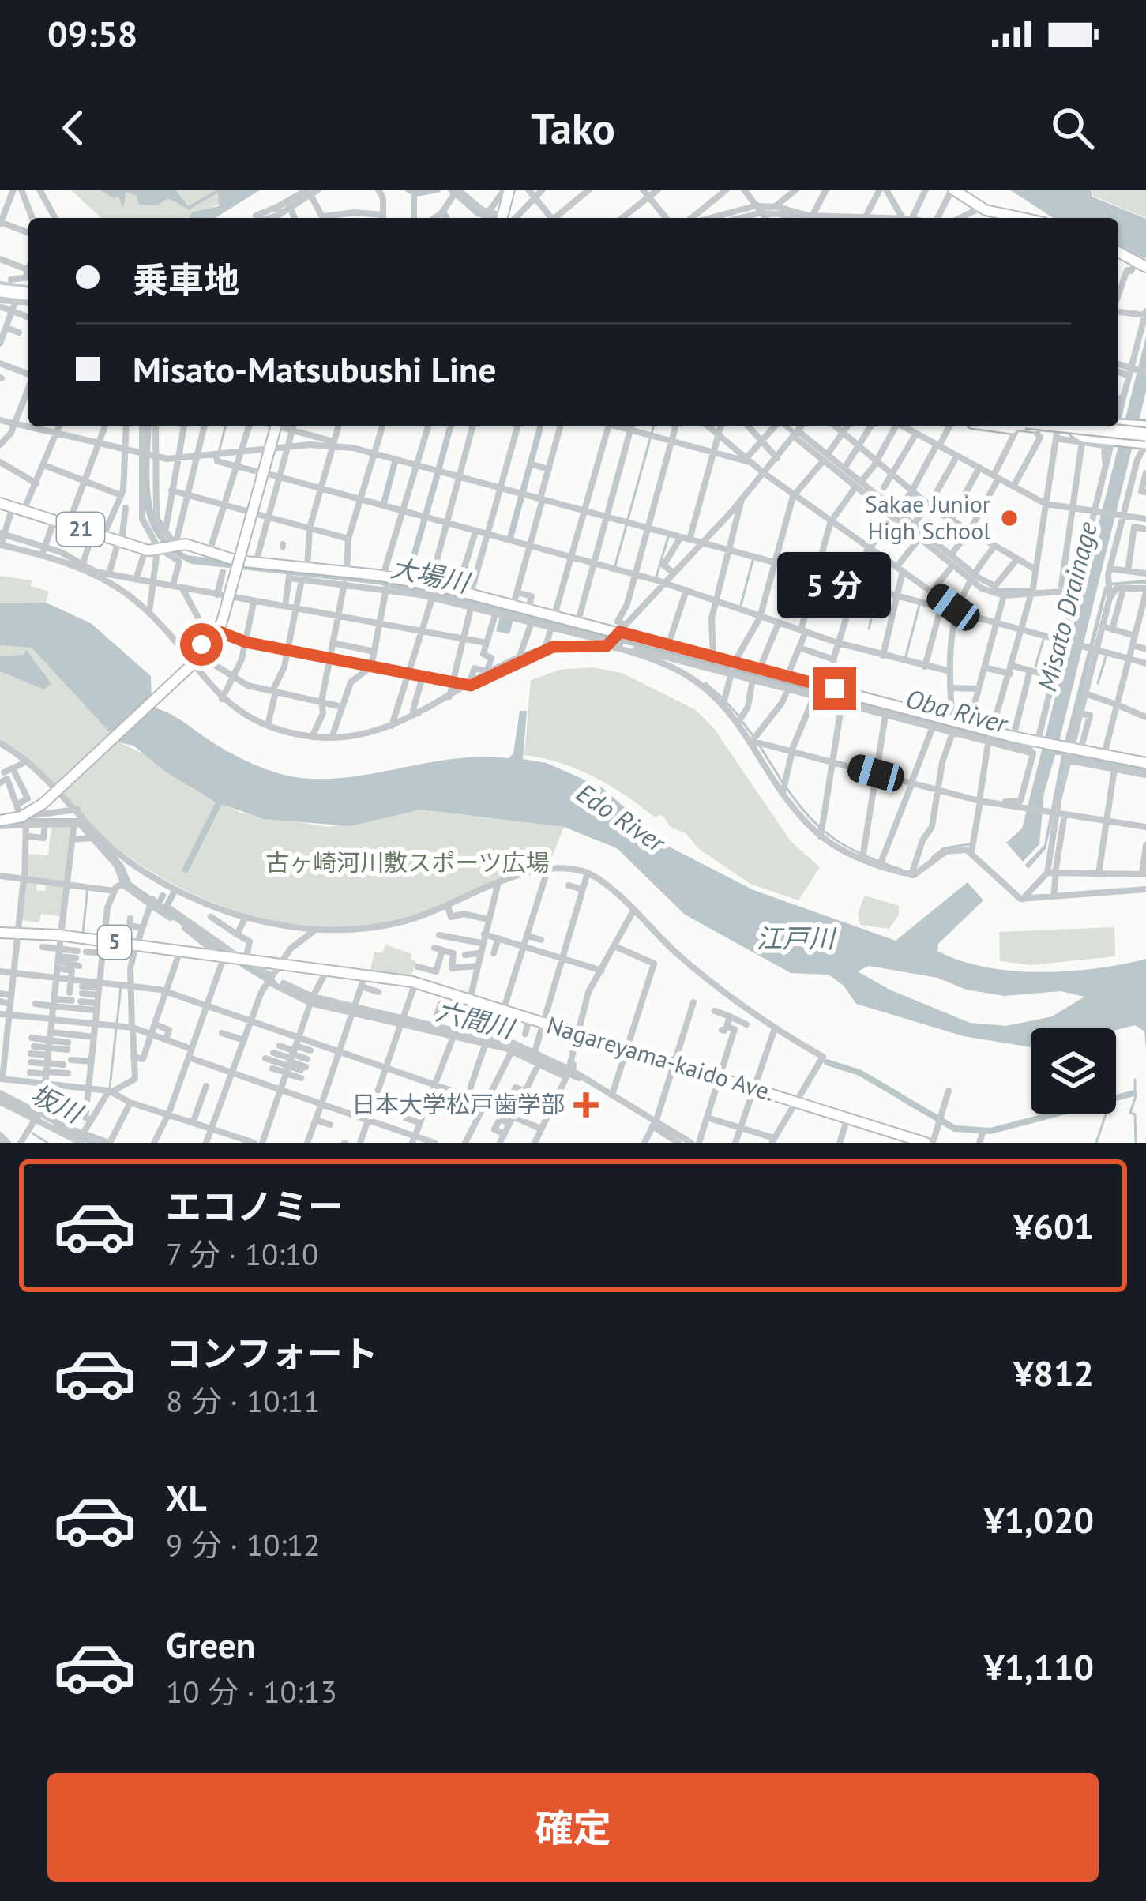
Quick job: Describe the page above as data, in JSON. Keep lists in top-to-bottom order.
{
  "streets": {
    "main road": ["21", "5", "Nagareyama-kaido Ave."]
  },
  "water": [
    "大場川",
    "Misato Drainage",
    "Oba River",
    "Edo River",
    "江戸川",
    "六間川",
    "坂川"
  ],
  "parks": ["古ヶ崎河川敷スポーツ広場"],
  "places": {
    "other": ["Sakae Junior High School"],
    "health": ["日本大学松戸歯学部"]
  },
  "page": {
    "status": "09:58",
    "header": "Tako",
    "banner": ["乗車地", "Misato-Matsubushi Line"],
    "bubble": "5 分",
    "list": [
      {
        "name": "エコノミー",
        "note": "7 分 · 10:10",
        "value": "¥601"
      },
      {
        "name": "コンフォート",
        "note": "8 分 · 10:11",
        "value": "¥812"
      },
      {
        "name": "XL",
        "note": "9 分 · 10:12",
        "value": "¥1,020"
      },
      {
        "name": "Green",
        "note": "10 分 · 10:13",
        "value": "¥1,110"
      }
    ],
    "buttons": "確定"
  }
}
